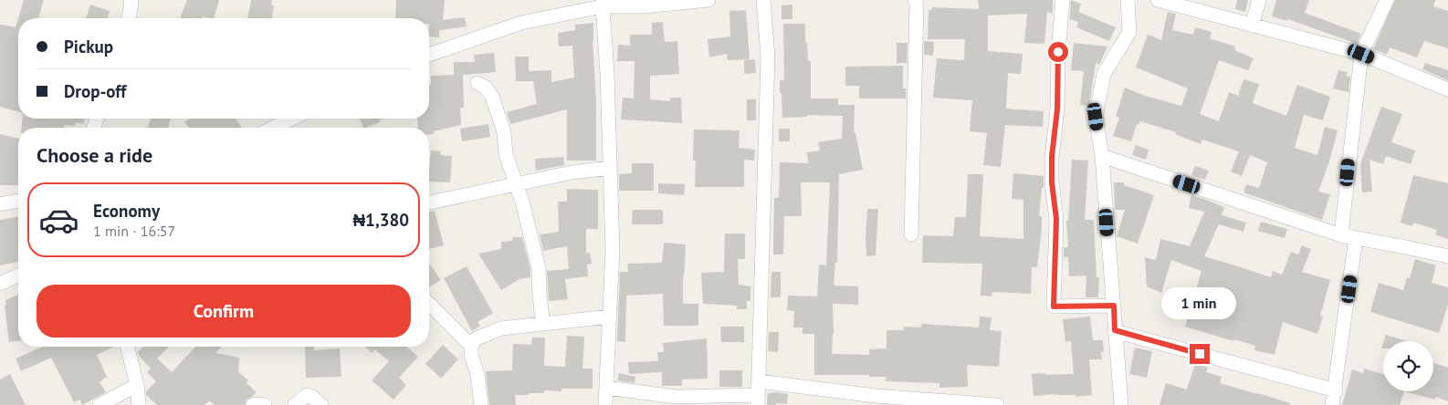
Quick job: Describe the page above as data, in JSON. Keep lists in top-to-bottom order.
{
  "page": {
    "banner": ["Pickup", "Drop-off"],
    "heading": "Choose a ride",
    "list": [
      {
        "name": "Economy",
        "note": "1 min · 16:57",
        "value": "₦1,380"
      }
    ],
    "buttons": "Confirm",
    "bubble": "1 min"
  }
}
